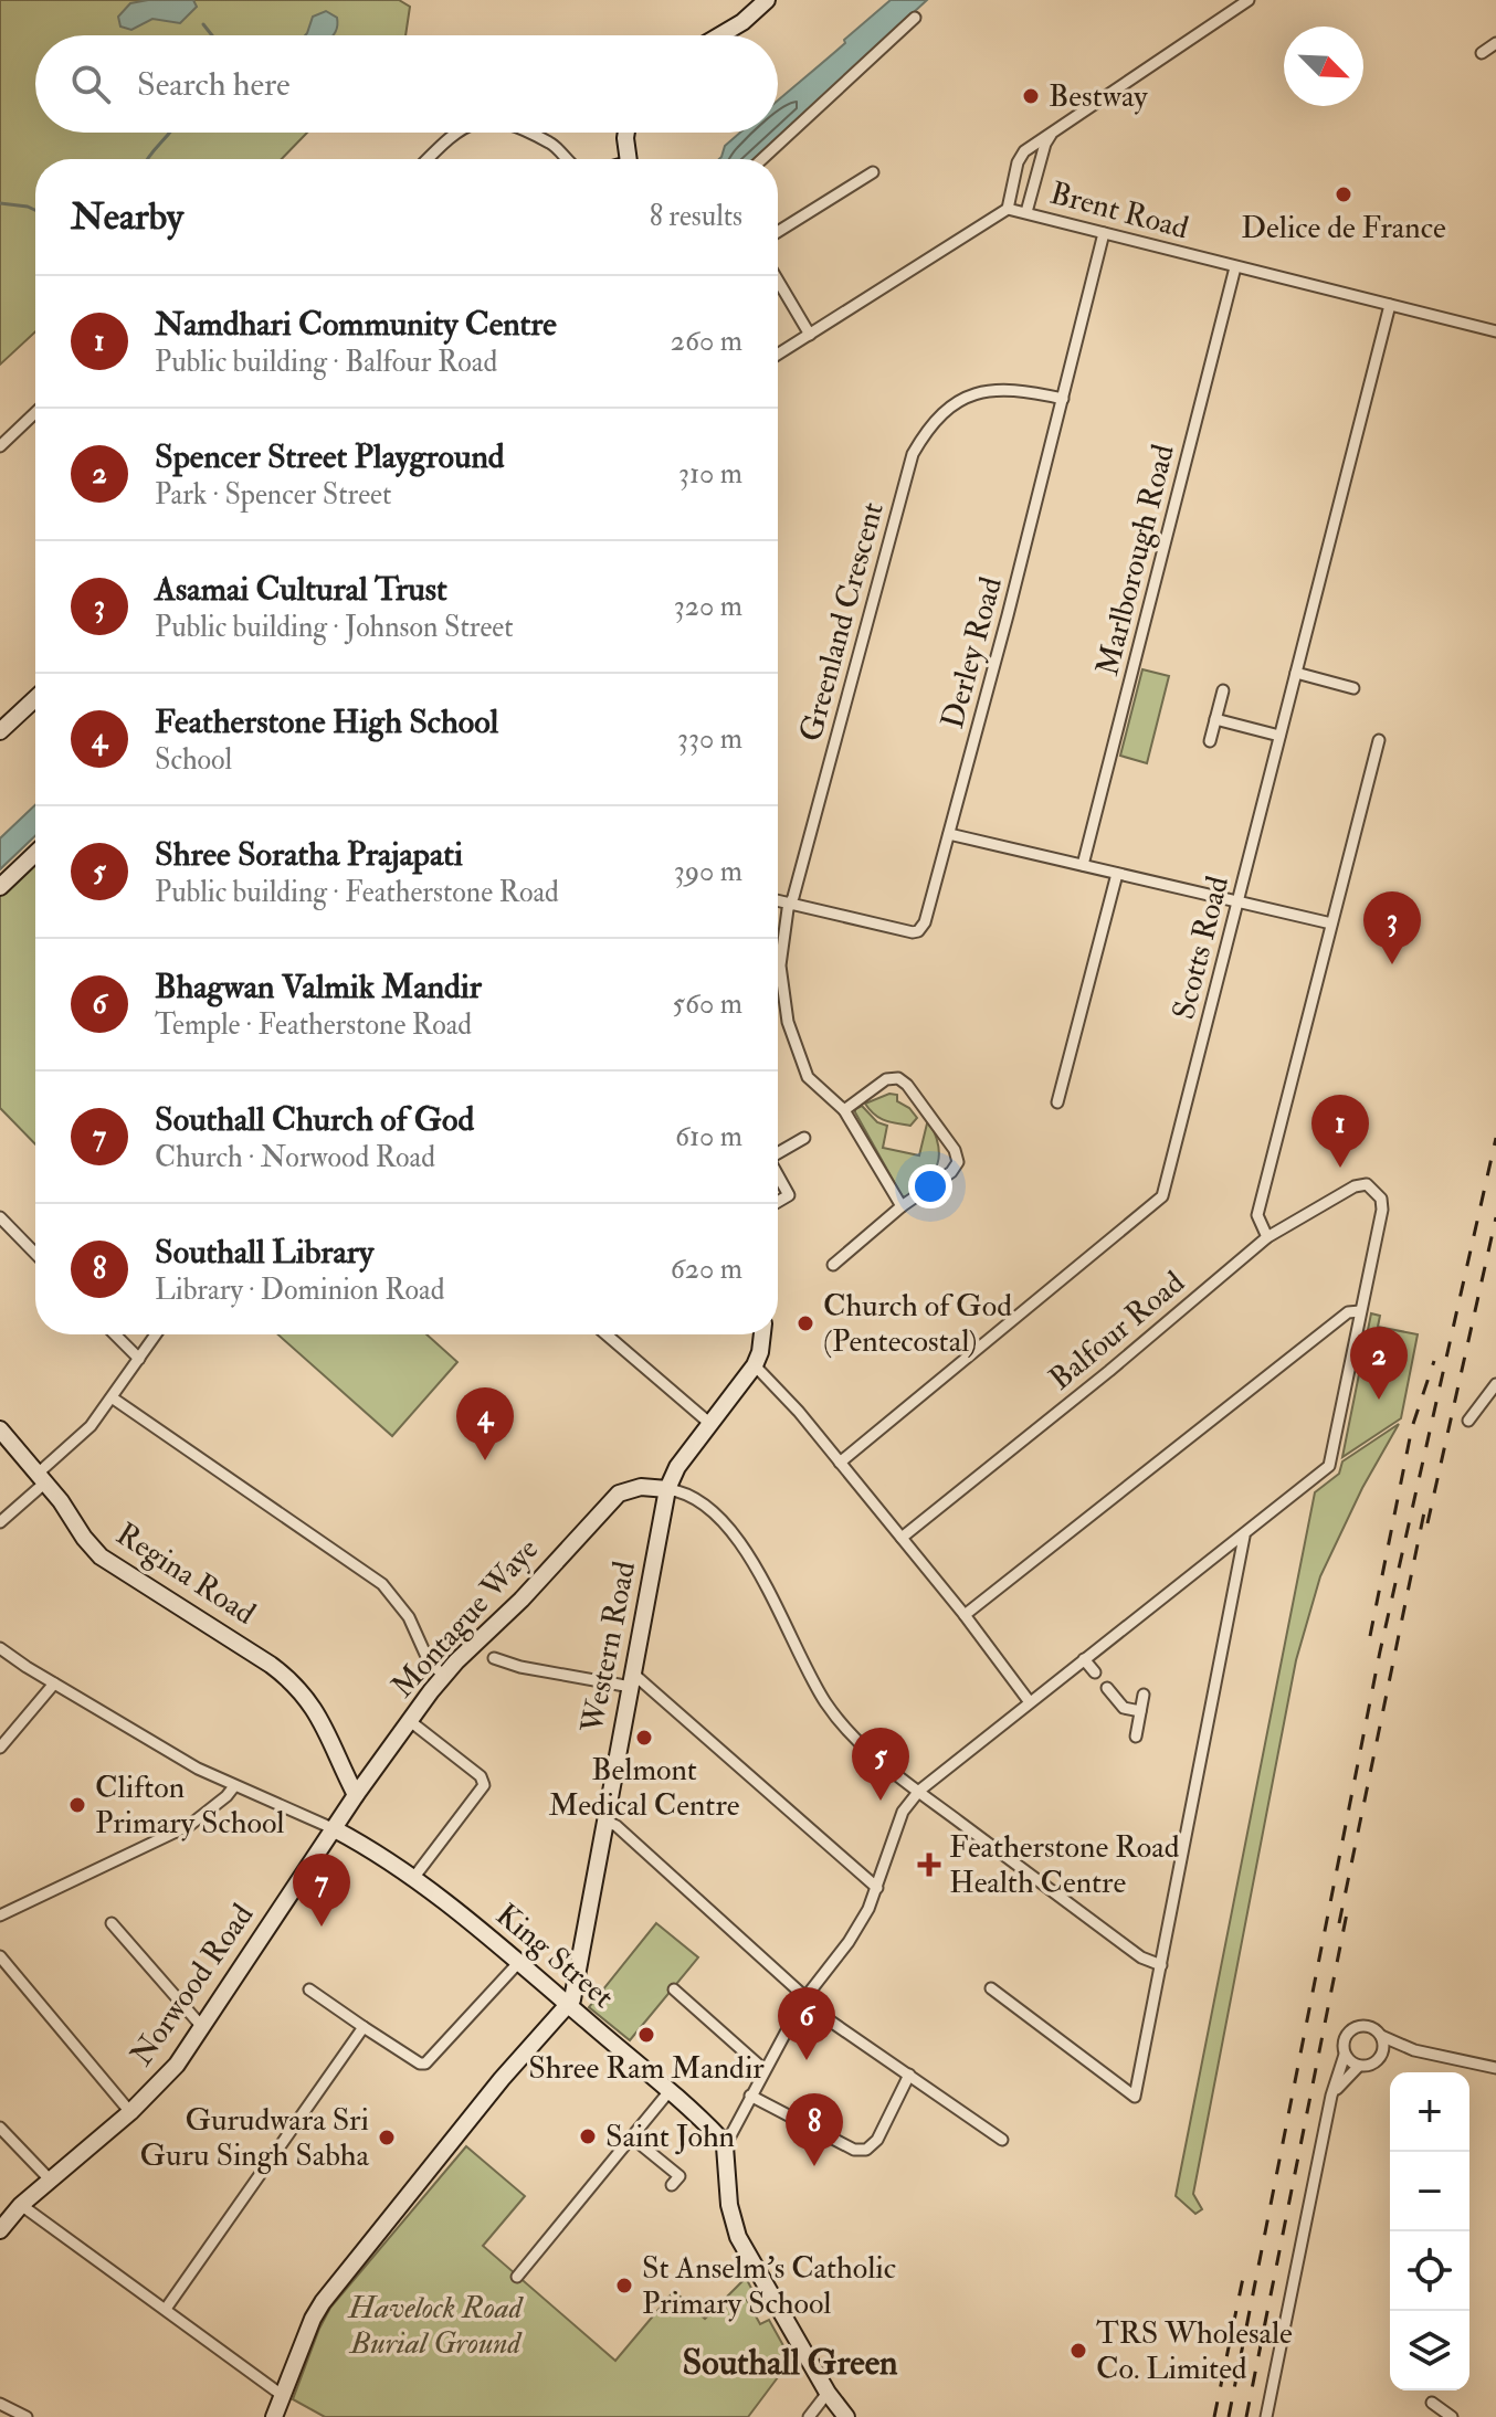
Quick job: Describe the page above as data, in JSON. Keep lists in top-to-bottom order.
{
  "streets": {
    "street": [
      "Brent Road",
      "Marlborough Road",
      "Greenland Crescent",
      "Derley Road",
      "Scotts Road",
      "Balfour Road",
      "Regina Road",
      "Montague Waye",
      "Western Road",
      "King Street",
      "Norwood Road"
    ]
  },
  "crossings": [
    ["Brent Road", "Marlborough Road"],
    ["Brent Road", "Derley Road"],
    ["Brent Road", "Scotts Road"],
    ["Greenland Crescent", "Derley Road"],
    ["Regina Road", "Montague Waye"],
    ["Montague Waye", "Western Road"],
    ["Montague Waye", "King Street"],
    ["Montague Waye", "Norwood Road"],
    ["Western Road", "King Street"],
    ["King Street", "Norwood Road"]
  ],
  "districts": ["Southall Green"],
  "parks": ["Havelock Road Burial Ground"],
  "places": {
    "other": [
      "Bestway",
      "Delice de France",
      "Church of God (Pentecostal)",
      "Belmont Medical Centre",
      "Clifton Primary School",
      "Shree Ram Mandir",
      "Saint John",
      "Gurudwara Sri Guru Singh Sabha",
      "St Anselm's Catholic Primary School",
      "TRS Wholesale Co. Limited"
    ],
    "health": ["Featherstone Road Health Centre"]
  },
  "north": "bottom right",
  "page": {
    "search": "Search here",
    "heading": ["Nearby", "8 results"],
    "list": [
      {
        "mark": "1",
        "name": "Namdhari Community Centre",
        "note": "Public building · Balfour Road",
        "value": "260 m"
      },
      {
        "mark": "2",
        "name": "Spencer Street Playground",
        "note": "Park · Spencer Street",
        "value": "310 m"
      },
      {
        "mark": "3",
        "name": "Asamai Cultural Trust",
        "note": "Public building · Johnson Street",
        "value": "320 m"
      },
      {
        "mark": "4",
        "name": "Featherstone High School",
        "note": "School",
        "value": "330 m"
      },
      {
        "mark": "5",
        "name": "Shree Soratha Prajapati",
        "note": "Public building · Featherstone Road",
        "value": "390 m"
      },
      {
        "mark": "6",
        "name": "Bhagwan Valmik Mandir",
        "note": "Temple · Featherstone Road",
        "value": "560 m"
      },
      {
        "mark": "7",
        "name": "Southall Church of God",
        "note": "Church · Norwood Road",
        "value": "610 m"
      },
      {
        "mark": "8",
        "name": "Southall Library",
        "note": "Library · Dominion Road",
        "value": "620 m"
      }
    ],
    "pins": [
      "3",
      "1",
      "2",
      "4",
      "5",
      "7",
      "6",
      "8"
    ],
    "map_buttons": ["+", "−"]
  }
}
